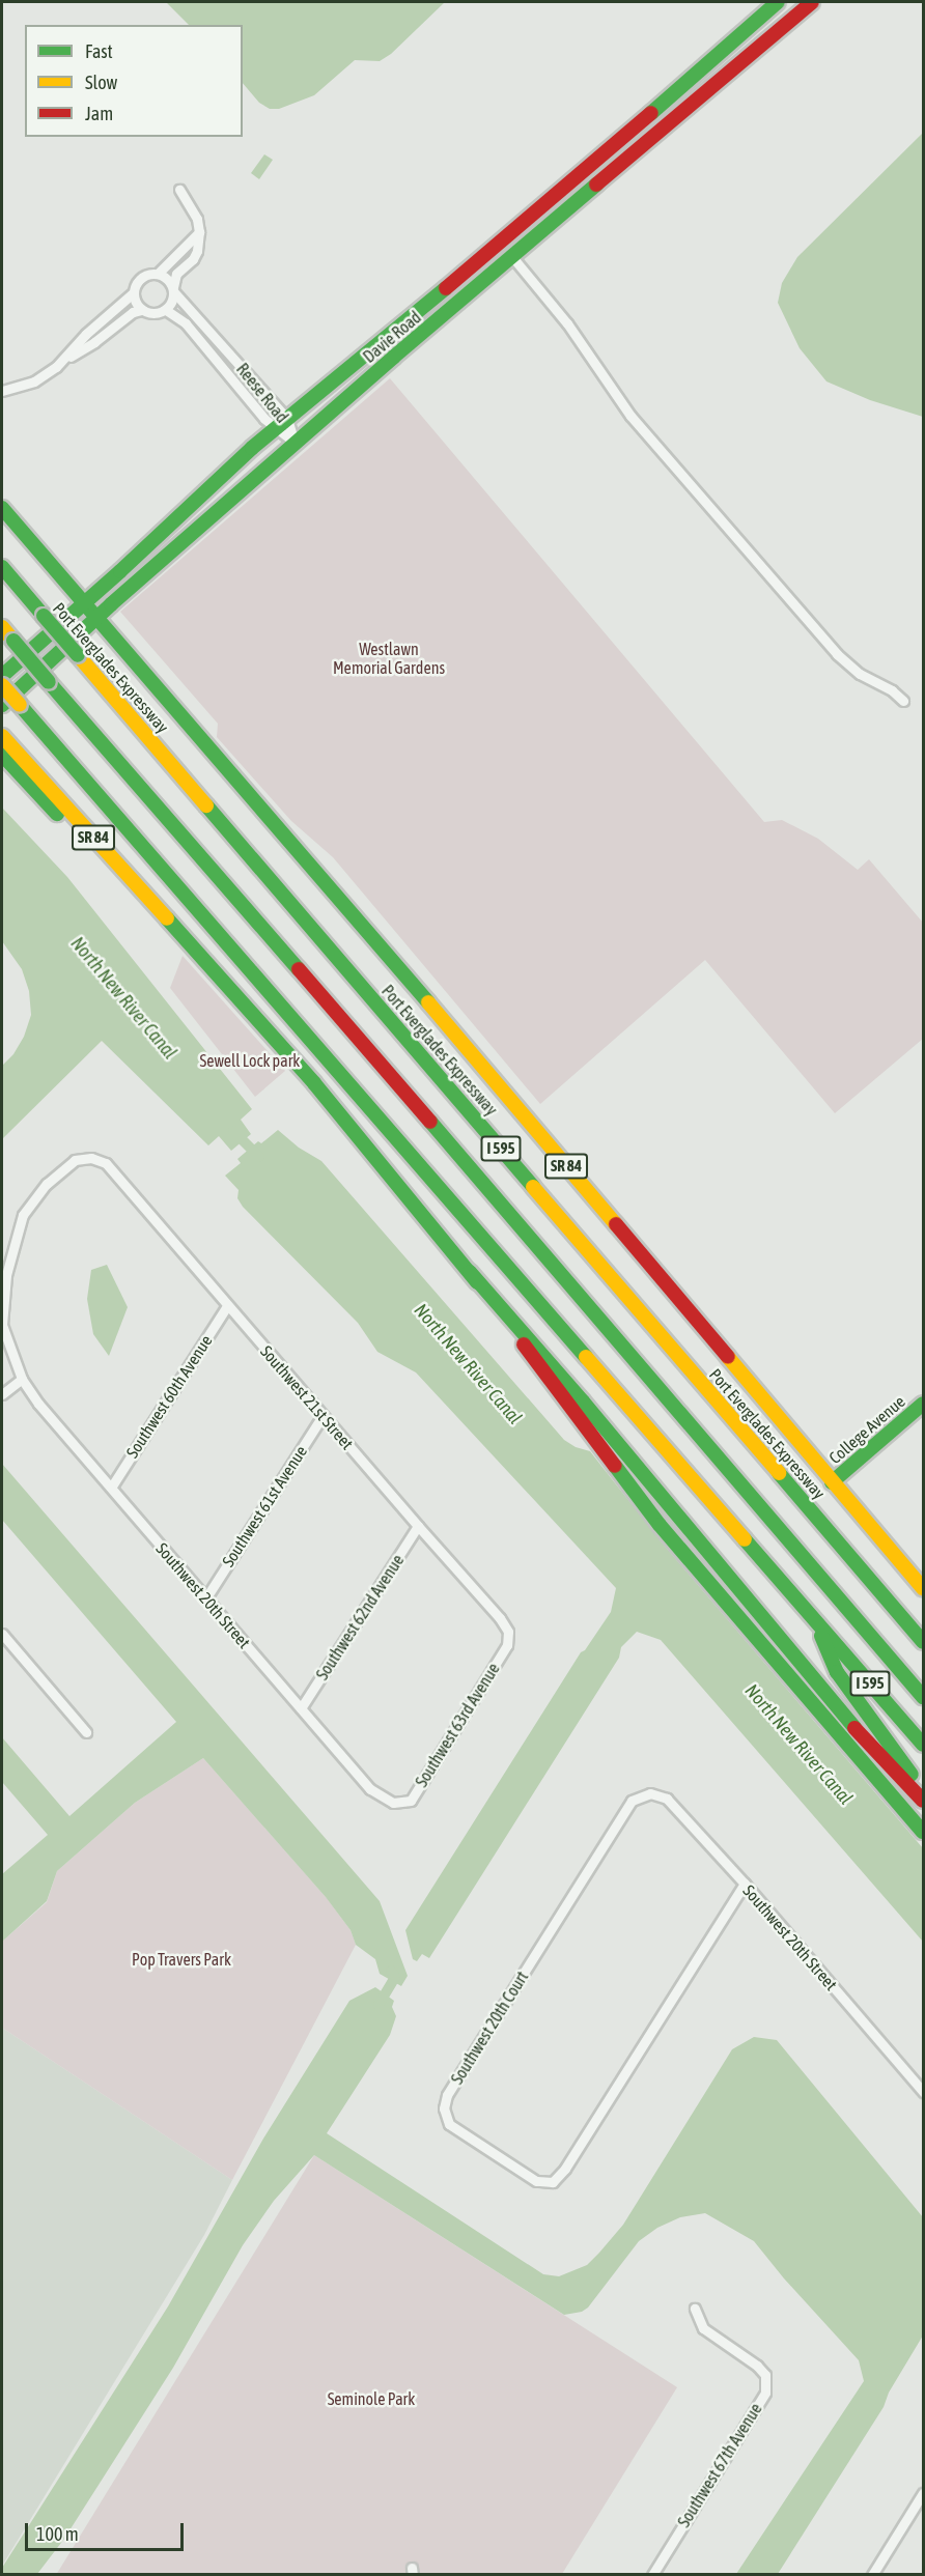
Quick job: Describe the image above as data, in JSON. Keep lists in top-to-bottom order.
{
  "streets": {
    "main road": [
      "Davie Road",
      "Port Everglades Expressway",
      "SR 84",
      "I 595",
      "College Avenue"
    ],
    "street": [
      "Reese Road",
      "Southwest 60th Avenue",
      "Southwest 21st Street",
      "Southwest 61st Avenue",
      "Southwest 20th Street",
      "Southwest 62nd Avenue",
      "Southwest 63rd Avenue",
      "Southwest 20th Court",
      "Southwest 67th Avenue"
    ]
  },
  "crossings": [
    ["Davie Road", "Reese Road"],
    ["Davie Road", "SR 84"],
    ["SR 84", "College Avenue"],
    ["Southwest 60th Avenue", "Southwest 21st Street"],
    ["Southwest 60th Avenue", "Southwest 20th Street"],
    ["Southwest 21st Street", "Southwest 61st Avenue"],
    ["Southwest 21st Street", "Southwest 20th Street"],
    ["Southwest 21st Street", "Southwest 62nd Avenue"],
    ["Southwest 21st Street", "Southwest 63rd Avenue"],
    ["Southwest 61st Avenue", "Southwest 20th Street"],
    ["Southwest 20th Street", "Southwest 62nd Avenue"],
    ["Southwest 20th Street", "Southwest 63rd Avenue"],
    ["Southwest 20th Street", "Southwest 20th Court"]
  ],
  "water": ["North New River Canal"],
  "parks": [
    "Westlawn Memorial Gardens",
    "Sewell Lock park",
    "Pop Travers Park",
    "Seminole Park"
  ],
  "legend": ["Fast", "Slow", "Jam"],
  "scale_bar": "100 m"
}
